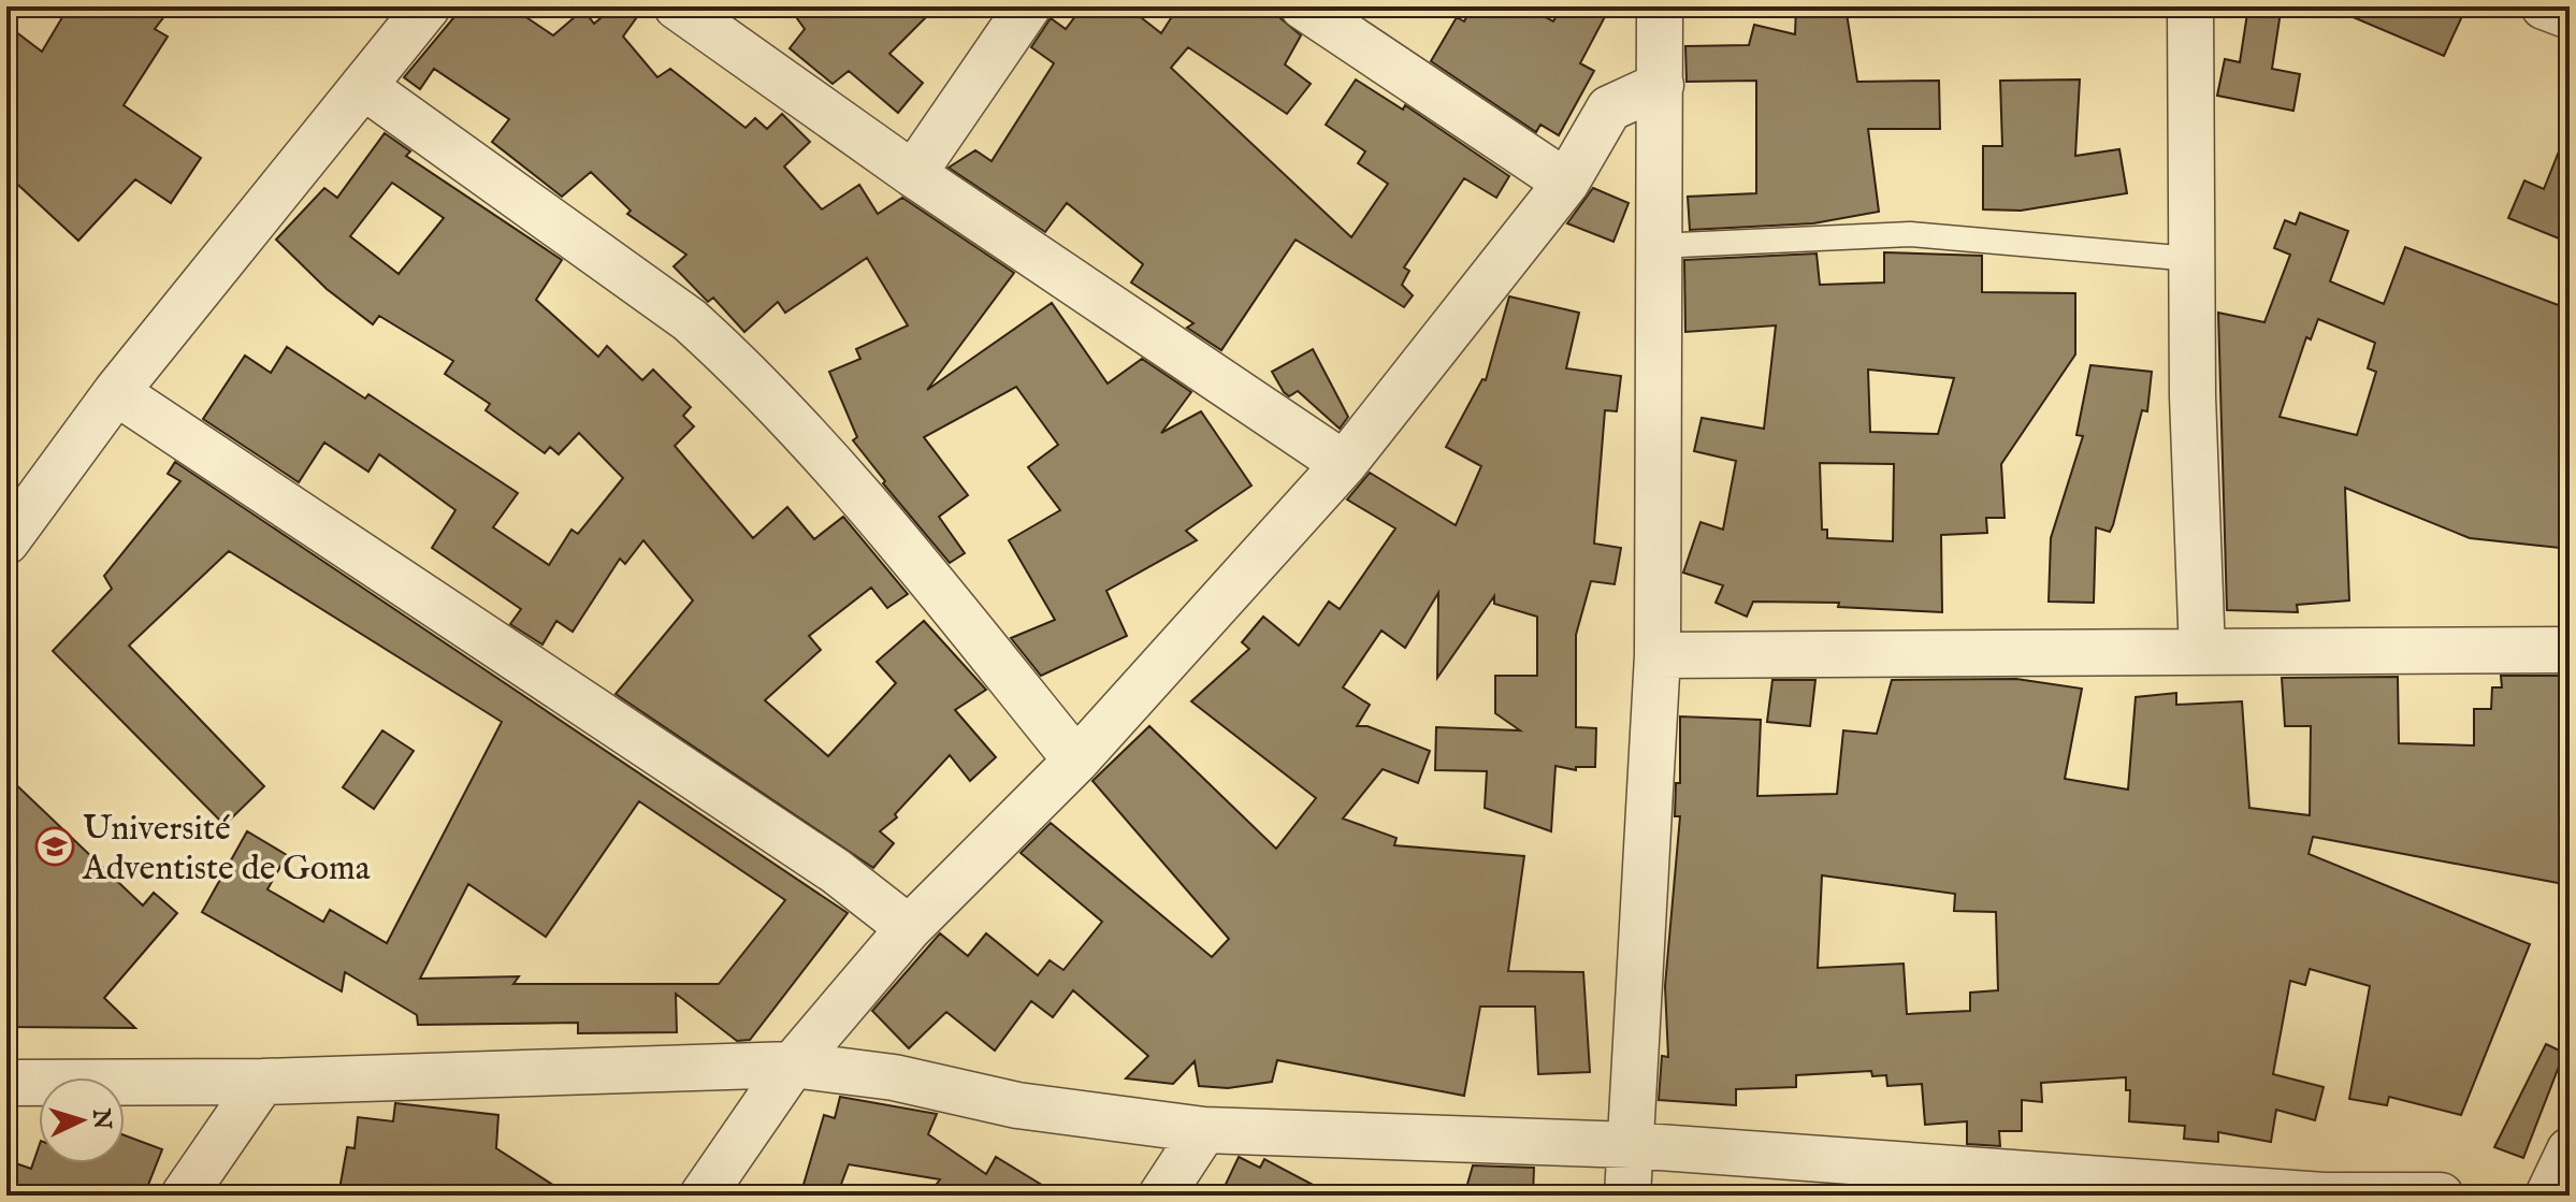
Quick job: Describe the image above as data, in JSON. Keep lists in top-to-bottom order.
{
  "places": {
    "school or university": ["Université Adventiste de Goma"]
  },
  "north": "right"
}
